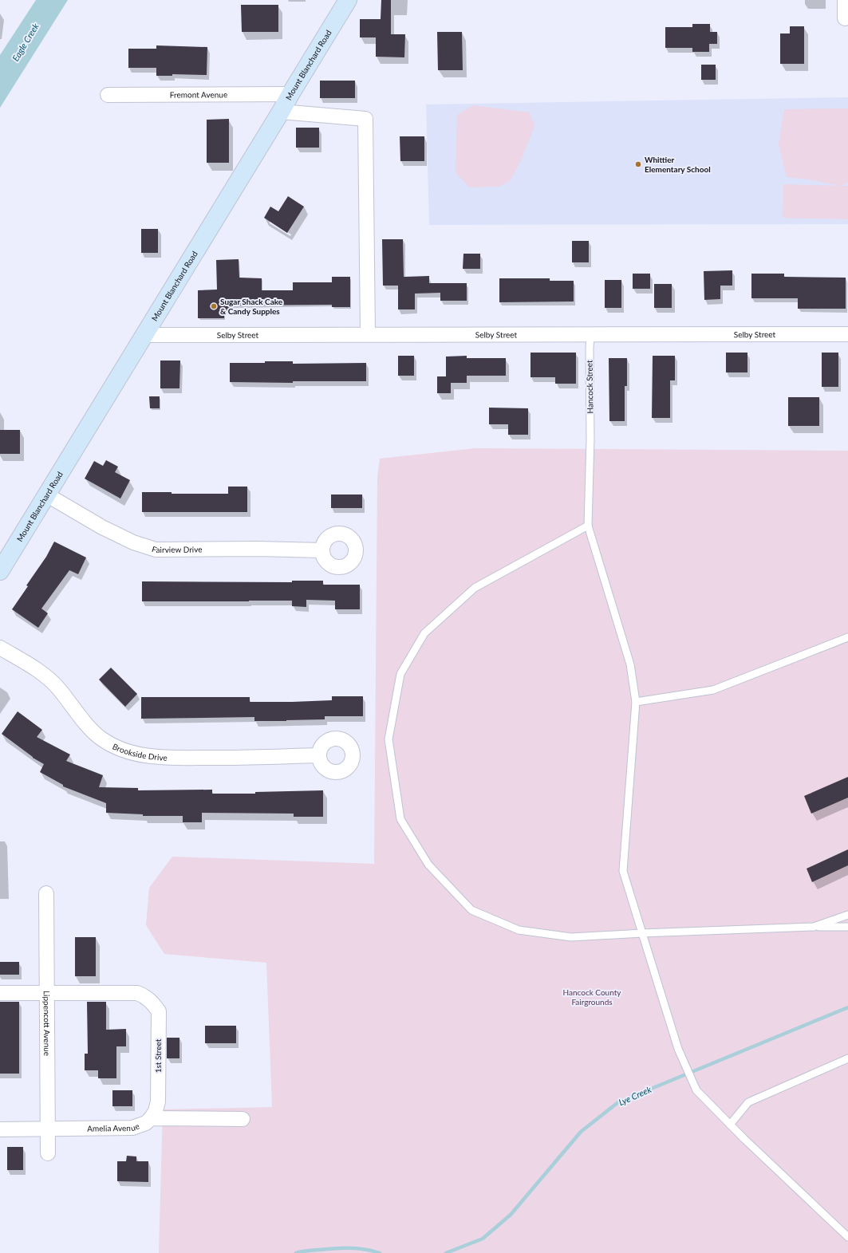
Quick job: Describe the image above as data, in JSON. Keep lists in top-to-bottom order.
{
  "streets": {
    "main road": ["Mount Blanchard Road"],
    "street": [
      "Fremont Avenue",
      "Selby Street",
      "Fairview Drive",
      "Brookside Drive",
      "Lippencott Avenue",
      "1st Street",
      "Amelia Avenue"
    ],
    "lane": ["Hancock Street"]
  },
  "crossings": [
    ["Mount Blanchard Road", "Fremont Avenue"],
    ["Mount Blanchard Road", "Selby Street"],
    ["Mount Blanchard Road", "Fairview Drive"],
    ["Selby Street", "Hancock Street"],
    ["Lippencott Avenue", "1st Street"],
    ["Lippencott Avenue", "Amelia Avenue"],
    ["1st Street", "Amelia Avenue"]
  ],
  "water": ["Eagle Creek", "Lye Creek"],
  "parks": ["Hancock County Fairgrounds"],
  "places": ["Whittier Elementary School", "Sugar Shack Cake & Candy Supples"]
}
